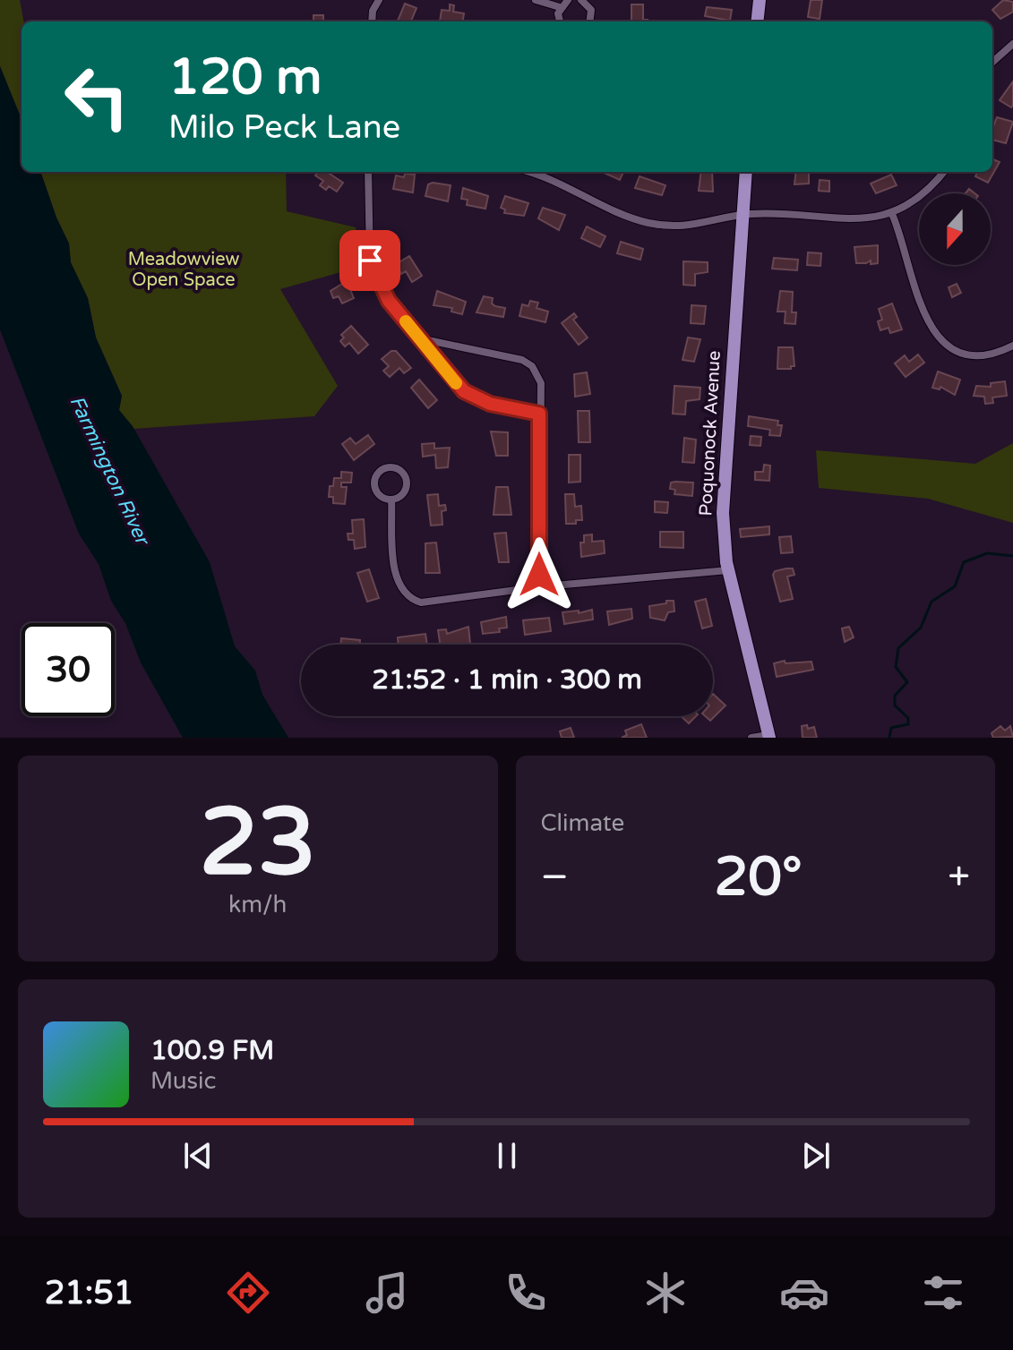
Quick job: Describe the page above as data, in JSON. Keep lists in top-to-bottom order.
{
  "streets": {
    "main road": ["Poquonock Avenue"]
  },
  "water": ["Farmington River"],
  "parks": ["Meadowview Open Space"],
  "north": "bottom",
  "page": {
    "turn": ["120 m", "Milo Peck Lane"],
    "limit": "30",
    "trip": "21:52 · 1 min · 300 m",
    "tile": [
      ["23", "km/h"],
      "Climate"
    ],
    "heat": ["−", "20°", "+"],
    "song": ["100.9 FM", "Music"],
    "tabs": "21:51"
  }
}
